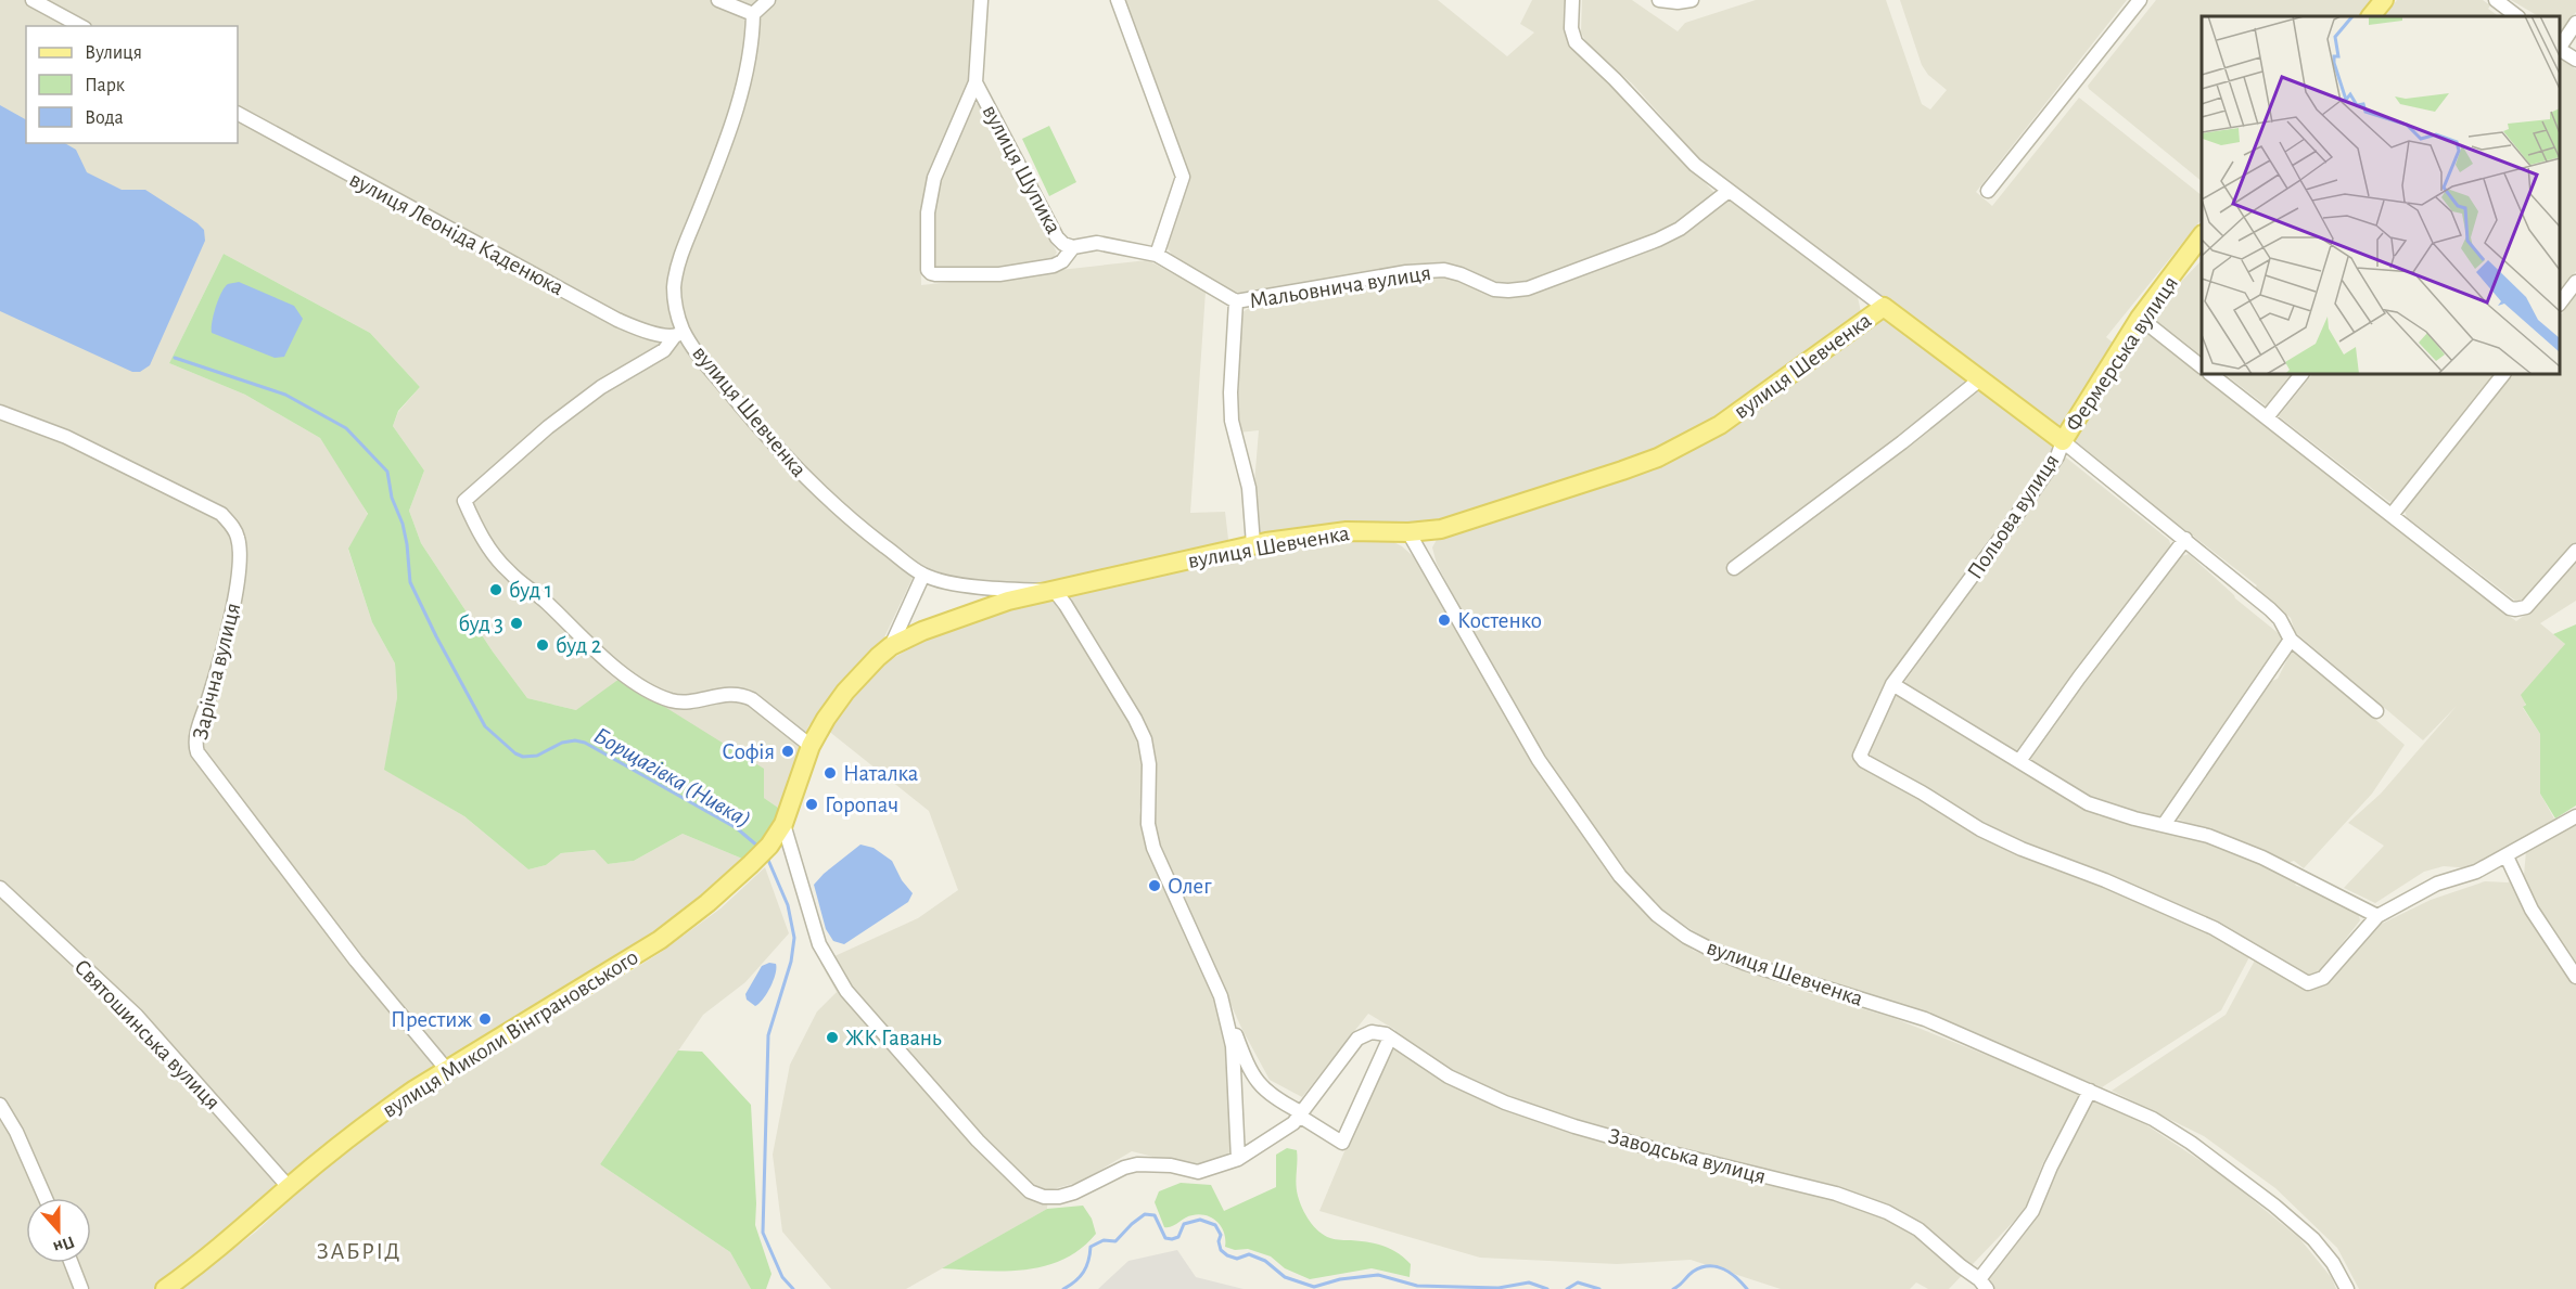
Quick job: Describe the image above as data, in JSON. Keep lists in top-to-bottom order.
{
  "streets": {
    "main road": ["Фермерська вулиця", "вулиця Шевченка", "вулиця Миколи Вінграновського"],
    "street": [
      "вулиця Шупика",
      "вулиця Леоніда Каденюка",
      "Мальовнича вулиця",
      "Польова вулиця",
      "Зарічна вулиця",
      "Святошинська вулиця",
      "Заводська вулиця"
    ]
  },
  "crossings": [
    ["вулиця Шупика", "Мальовнича вулиця"],
    ["вулиця Леоніда Каденюка", "вулиця Шевченка"],
    ["Мальовнича вулиця", "вулиця Шевченка"],
    ["Фермерська вулиця", "Польова вулиця"],
    ["вулиця Шевченка", "вулиця Миколи Вінграновського"],
    ["Зарічна вулиця", "вулиця Миколи Вінграновського"],
    ["вулиця Миколи Вінграновського", "Святошинська вулиця"]
  ],
  "districts": ["ЗАБРІД"],
  "water": ["Борщагівка (Нивка)"],
  "places": [
    "буд 1",
    "Костенко",
    "буд 3",
    "буд 2",
    "Софія",
    "Наталка",
    "Горопач",
    "Олег",
    "Престиж",
    "ЖК Гавань"
  ],
  "legend": ["Вулиця", "Парк", "Вода"],
  "north": "bottom"
}
